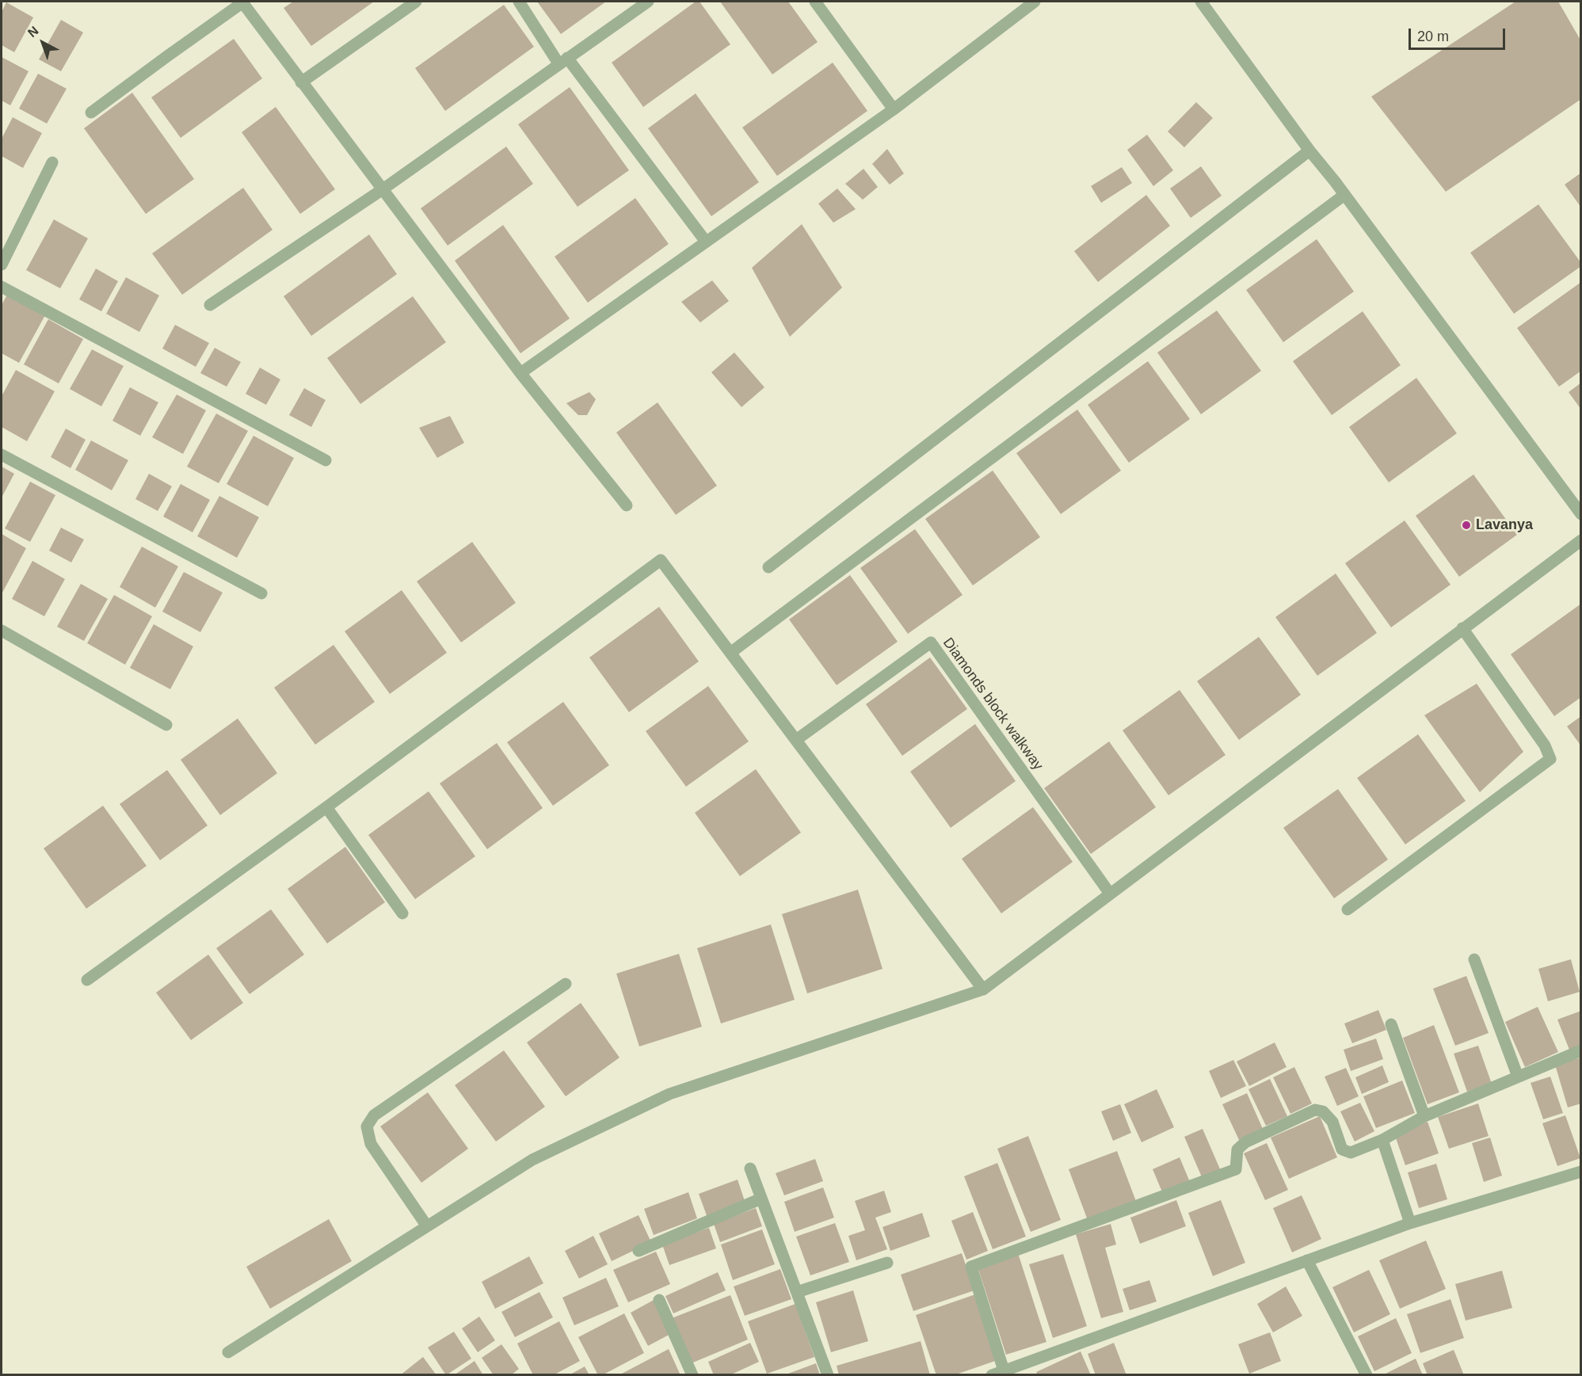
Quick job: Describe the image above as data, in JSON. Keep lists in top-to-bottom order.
{
  "streets": {
    "street": ["Diamonds block walkway"]
  },
  "places": ["Lavanya"],
  "scale_bar": "20 m",
  "north": "top left"
}
